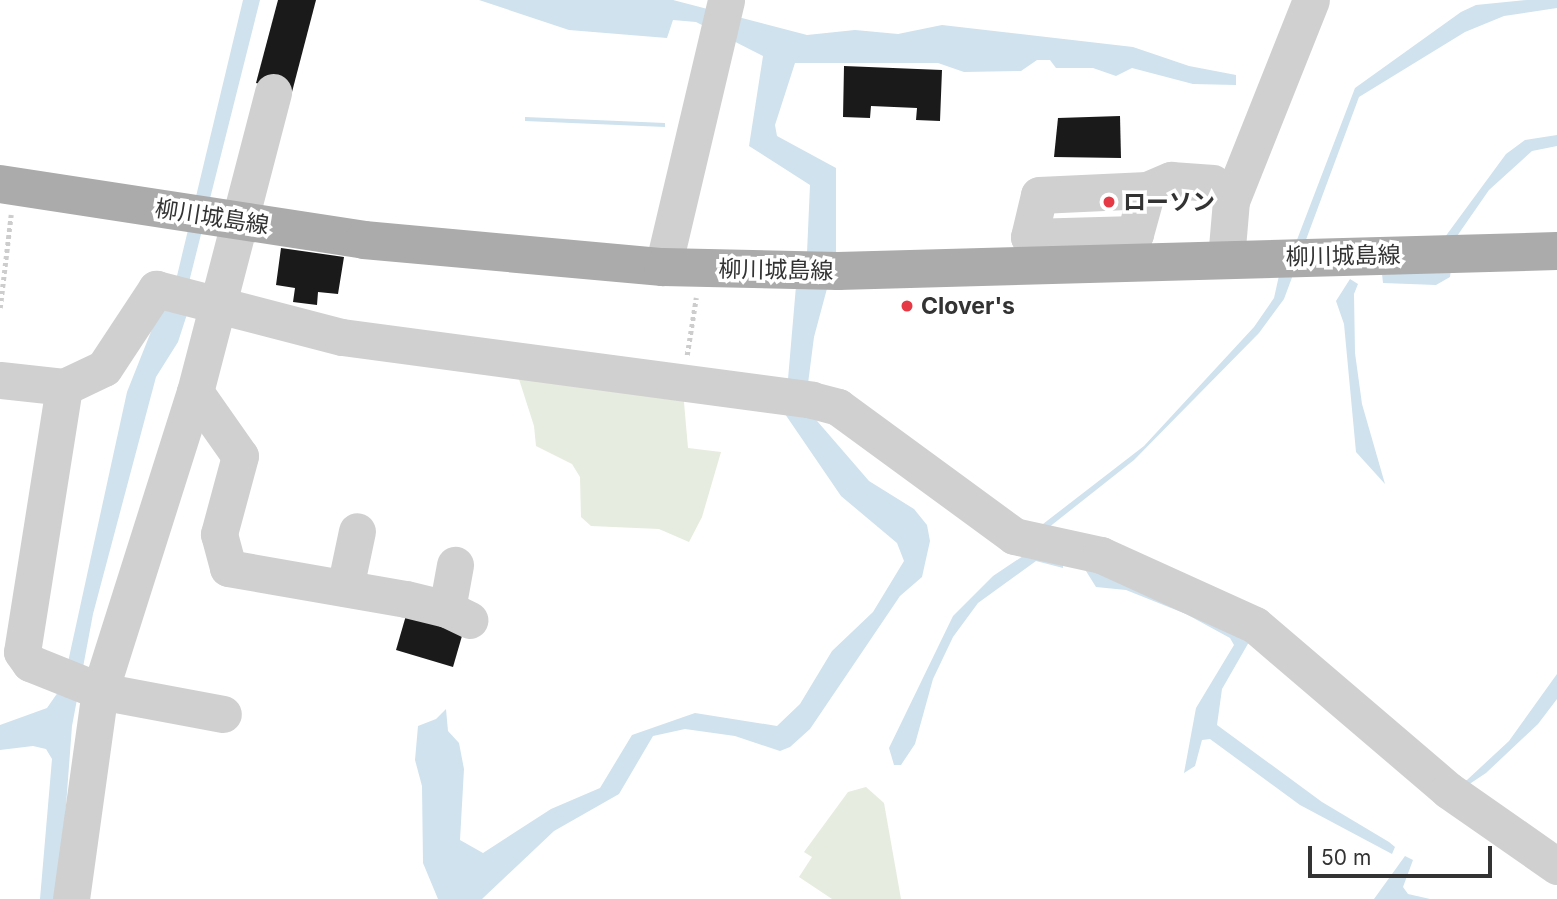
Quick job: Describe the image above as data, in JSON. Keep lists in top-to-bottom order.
{
  "streets": {
    "main road": ["柳川城島線"]
  },
  "places": ["ローソン", "Clover's"],
  "scale_bar": "50 m"
}
